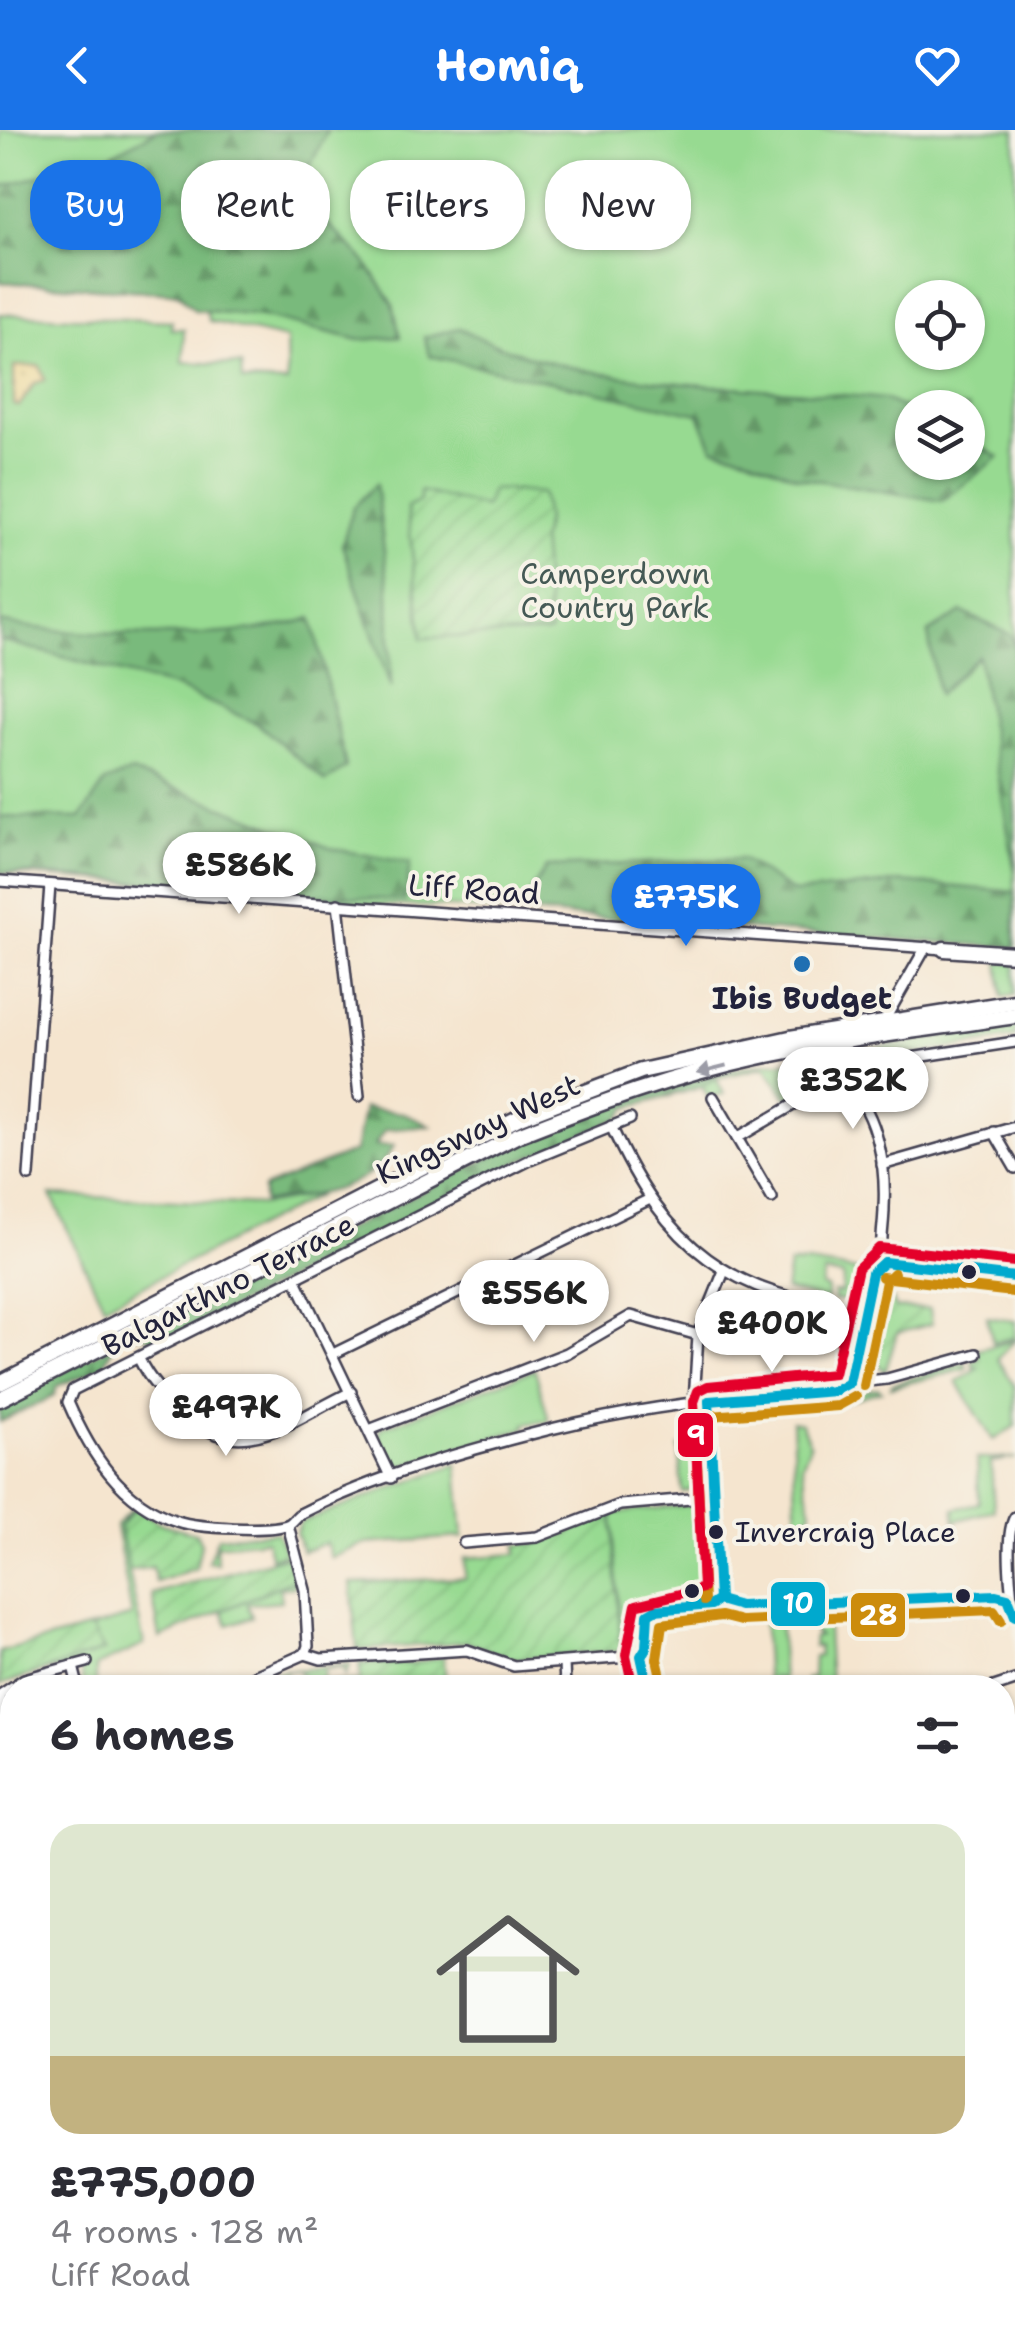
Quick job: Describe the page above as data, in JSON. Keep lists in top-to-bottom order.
{
  "streets": {
    "highway": ["Kingsway West"],
    "street": ["Liff Road", "Balgarthno Terrace"]
  },
  "parks": ["Camperdown Country Park"],
  "places": ["Ibis Budget", "Invercraig Place"],
  "lines": ["transit line 9", "transit line 10", "transit line 28"],
  "page": {
    "header": "Homiq",
    "chip": [
      "Buy",
      "Rent",
      "Filters",
      "New"
    ],
    "price": [
      "£586K",
      "£775K",
      "£352K",
      "£556K",
      "£400K",
      "£497K"
    ],
    "heading": "6 homes",
    "list": [
      {
        "name": "£775,000",
        "note": "4 rooms · 128 m² · Liff Road"
      }
    ]
  }
}
